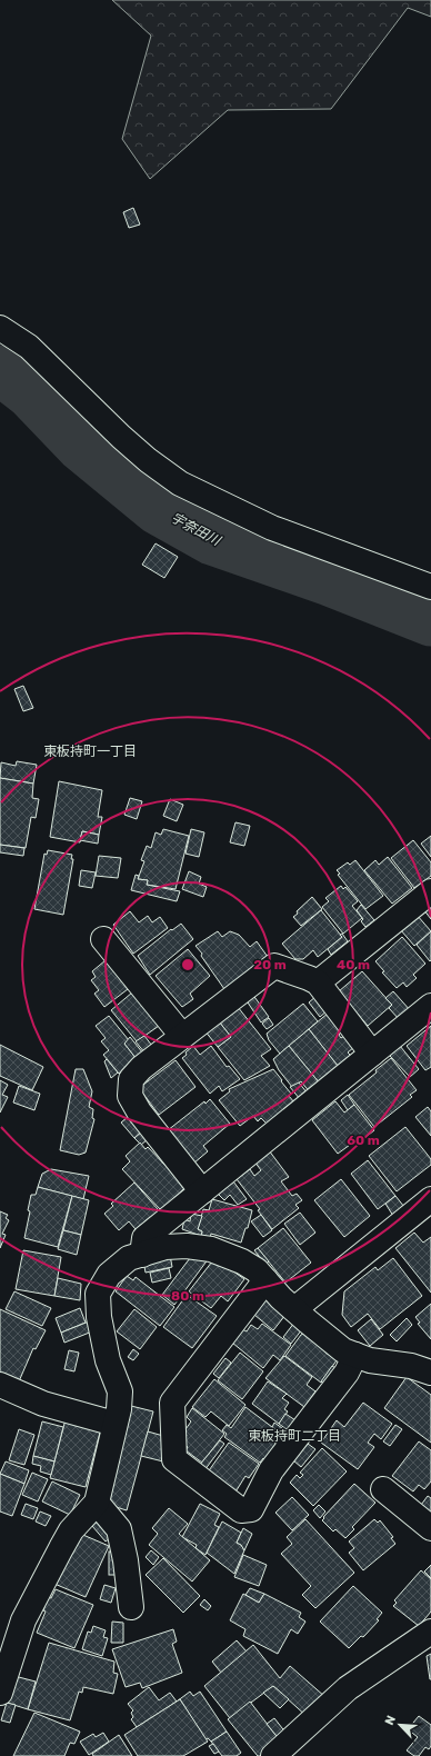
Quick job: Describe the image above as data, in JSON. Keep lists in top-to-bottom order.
{
  "districts": ["東板持町一丁目", "東板持町二丁目"],
  "water": ["宇奈田川"],
  "north": "top left",
  "rings": [
    "20 m",
    "40 m",
    "60 m",
    "80 m"
  ]
}
